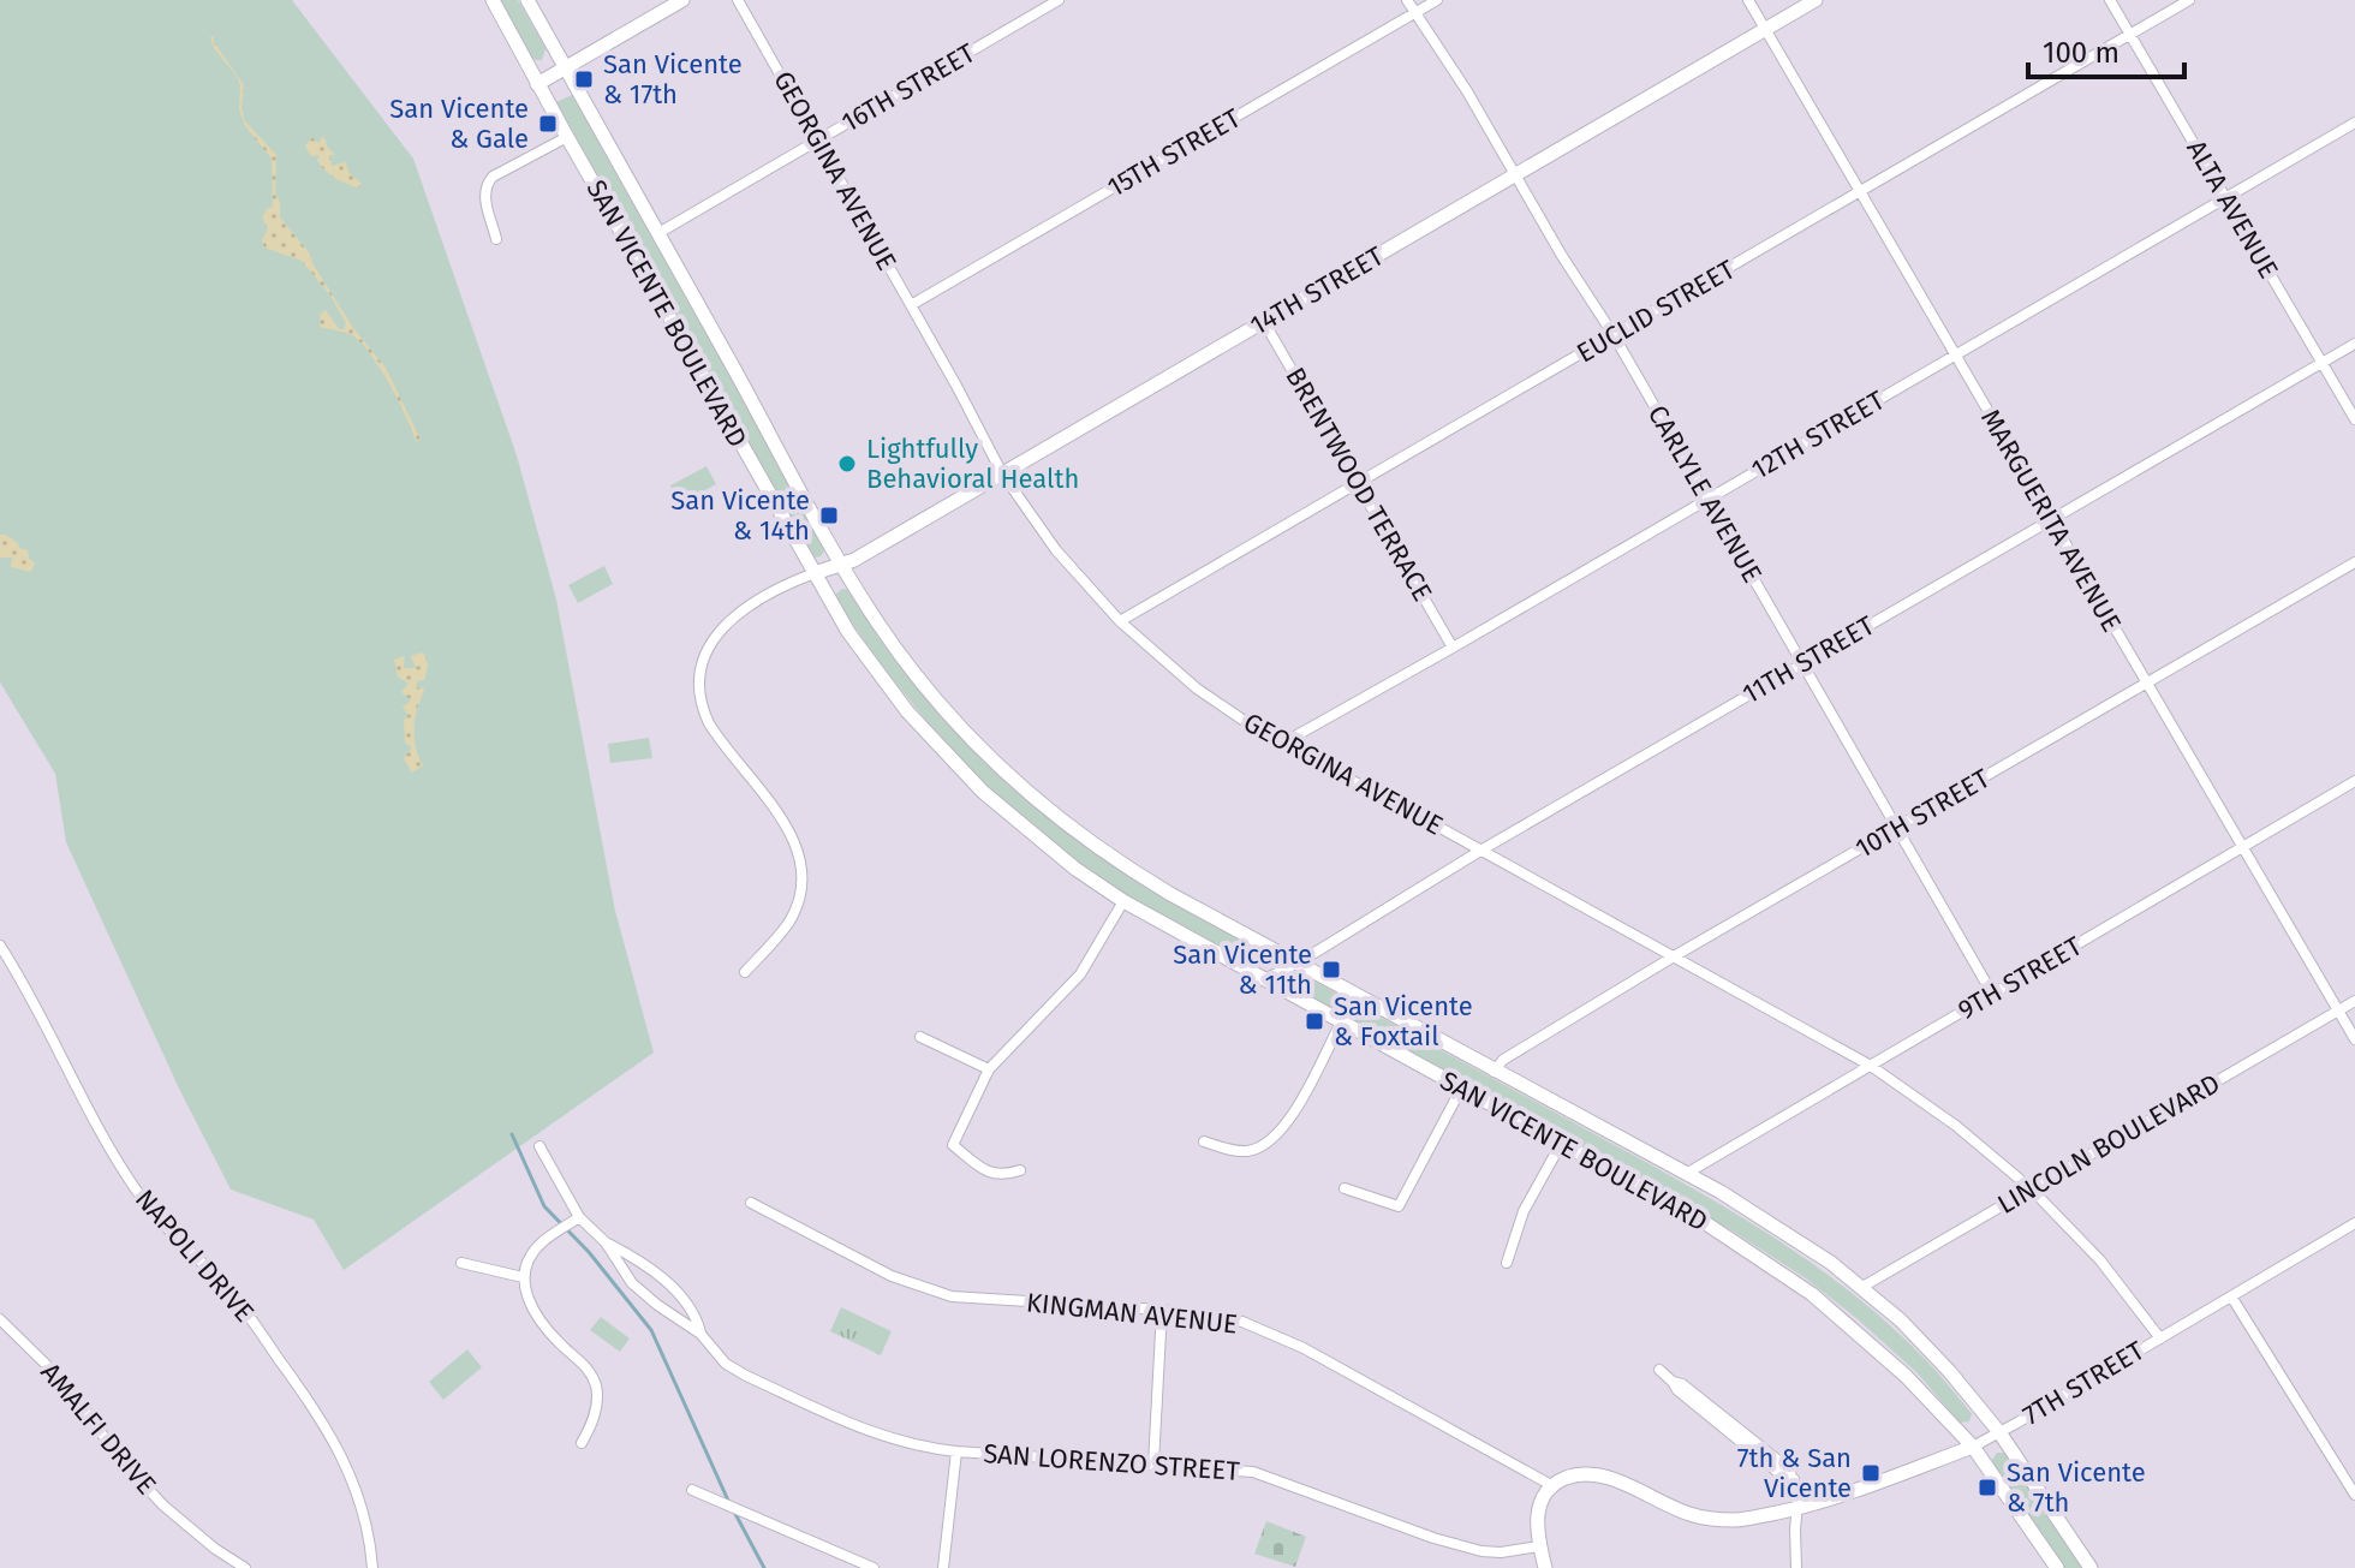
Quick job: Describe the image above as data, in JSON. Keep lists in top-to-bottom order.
{
  "streets": {
    "main road": ["14TH STREET", "SAN VICENTE BOULEVARD", "7TH STREET"],
    "street": [
      "16TH STREET",
      "15TH STREET",
      "GEORGINA AVENUE",
      "ALTA AVENUE",
      "EUCLID STREET",
      "12TH STREET",
      "BRENTWOOD TERRACE",
      "CARLYLE AVENUE",
      "MARGUERITA AVENUE",
      "11TH STREET",
      "10TH STREET",
      "9TH STREET",
      "LINCOLN BOULEVARD",
      "NAPOLI DRIVE",
      "KINGMAN AVENUE",
      "AMALFI DRIVE",
      "SAN LORENZO STREET"
    ]
  },
  "crossings": [
    ["16TH STREET", "GEORGINA AVENUE"],
    ["15TH STREET", "GEORGINA AVENUE"],
    ["15TH STREET", "CARLYLE AVENUE"],
    ["GEORGINA AVENUE", "14TH STREET"],
    ["GEORGINA AVENUE", "EUCLID STREET"],
    ["GEORGINA AVENUE", "12TH STREET"],
    ["GEORGINA AVENUE", "11TH STREET"],
    ["GEORGINA AVENUE", "10TH STREET"],
    ["GEORGINA AVENUE", "9TH STREET"],
    ["GEORGINA AVENUE", "LINCOLN BOULEVARD"],
    ["GEORGINA AVENUE", "7TH STREET"],
    ["ALTA AVENUE", "EUCLID STREET"],
    ["ALTA AVENUE", "12TH STREET"],
    ["ALTA AVENUE", "11TH STREET"],
    ["14TH STREET", "SAN VICENTE BOULEVARD"],
    ["14TH STREET", "BRENTWOOD TERRACE"],
    ["14TH STREET", "CARLYLE AVENUE"],
    ["14TH STREET", "MARGUERITA AVENUE"],
    ["EUCLID STREET", "BRENTWOOD TERRACE"],
    ["EUCLID STREET", "CARLYLE AVENUE"],
    ["EUCLID STREET", "MARGUERITA AVENUE"],
    ["SAN VICENTE BOULEVARD", "11TH STREET"],
    ["SAN VICENTE BOULEVARD", "7TH STREET"],
    ["12TH STREET", "BRENTWOOD TERRACE"],
    ["12TH STREET", "CARLYLE AVENUE"],
    ["12TH STREET", "MARGUERITA AVENUE"],
    ["CARLYLE AVENUE", "11TH STREET"],
    ["CARLYLE AVENUE", "10TH STREET"],
    ["CARLYLE AVENUE", "9TH STREET"],
    ["MARGUERITA AVENUE", "11TH STREET"],
    ["MARGUERITA AVENUE", "10TH STREET"],
    ["MARGUERITA AVENUE", "9TH STREET"],
    ["MARGUERITA AVENUE", "LINCOLN BOULEVARD"],
    ["KINGMAN AVENUE", "7TH STREET"]
  ],
  "places": {
    "transit": [
      "San Vicente & 17th",
      "San Vicente & Gale",
      "San Vicente & 14th",
      "San Vicente & 11th",
      "San Vicente & Foxtail",
      "7th & San Vicente",
      "San Vicente & 7th"
    ],
    "other": ["Lightfully Behavioral Health"]
  },
  "scale_bar": "100 m"
}
